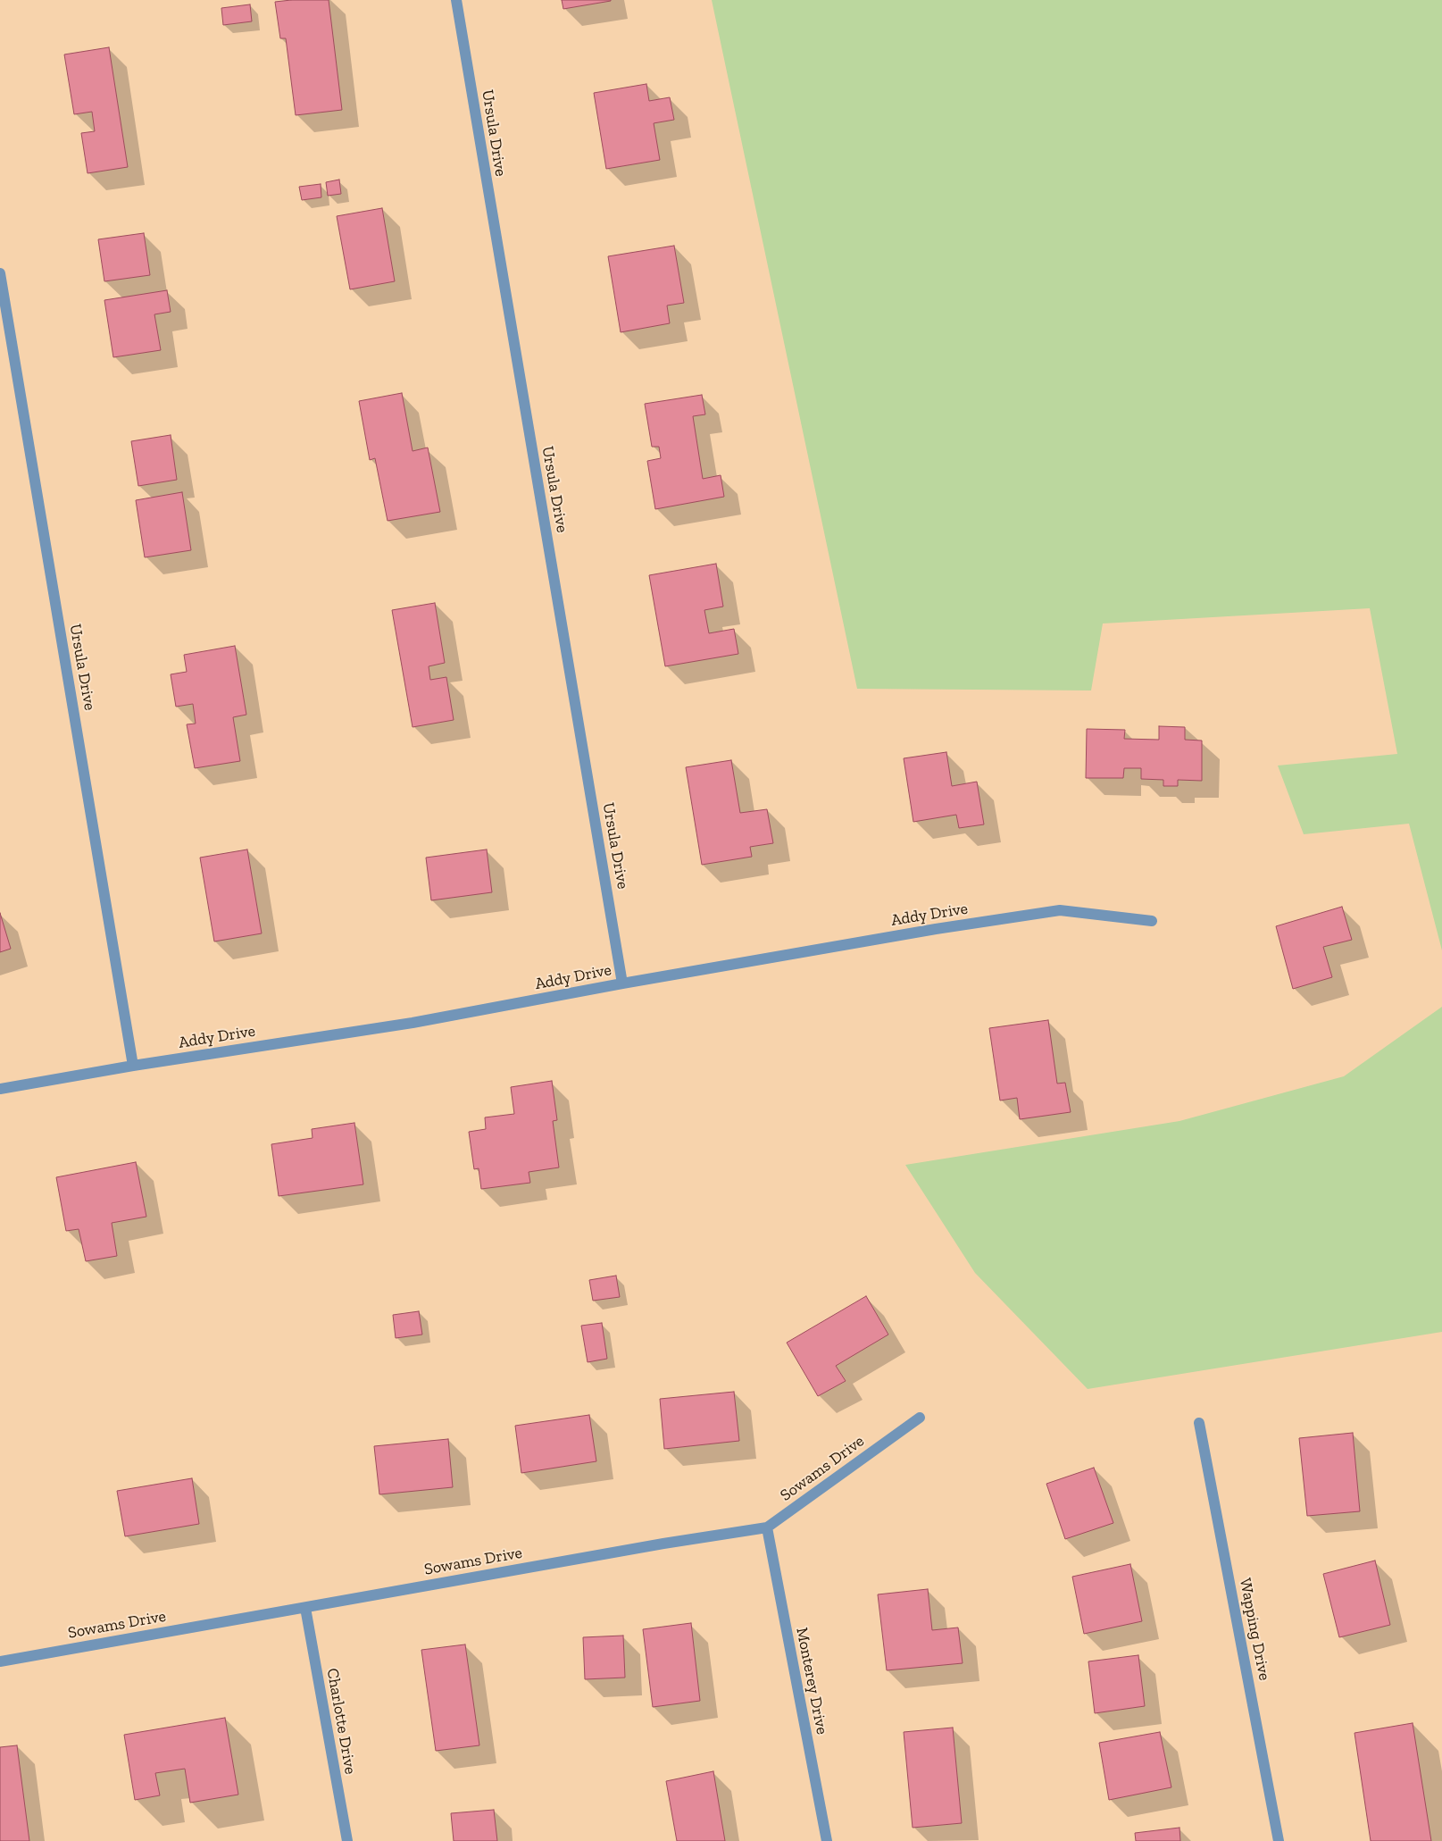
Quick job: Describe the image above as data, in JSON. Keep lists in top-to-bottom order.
{
  "streets": {
    "street": [
      "Ursula Drive",
      "Addy Drive",
      "Sowams Drive",
      "Wapping Drive",
      "Monterey Drive",
      "Charlotte Drive"
    ]
  },
  "crossings": [
    ["Ursula Drive", "Addy Drive"],
    ["Sowams Drive", "Monterey Drive"],
    ["Sowams Drive", "Charlotte Drive"]
  ]
}
